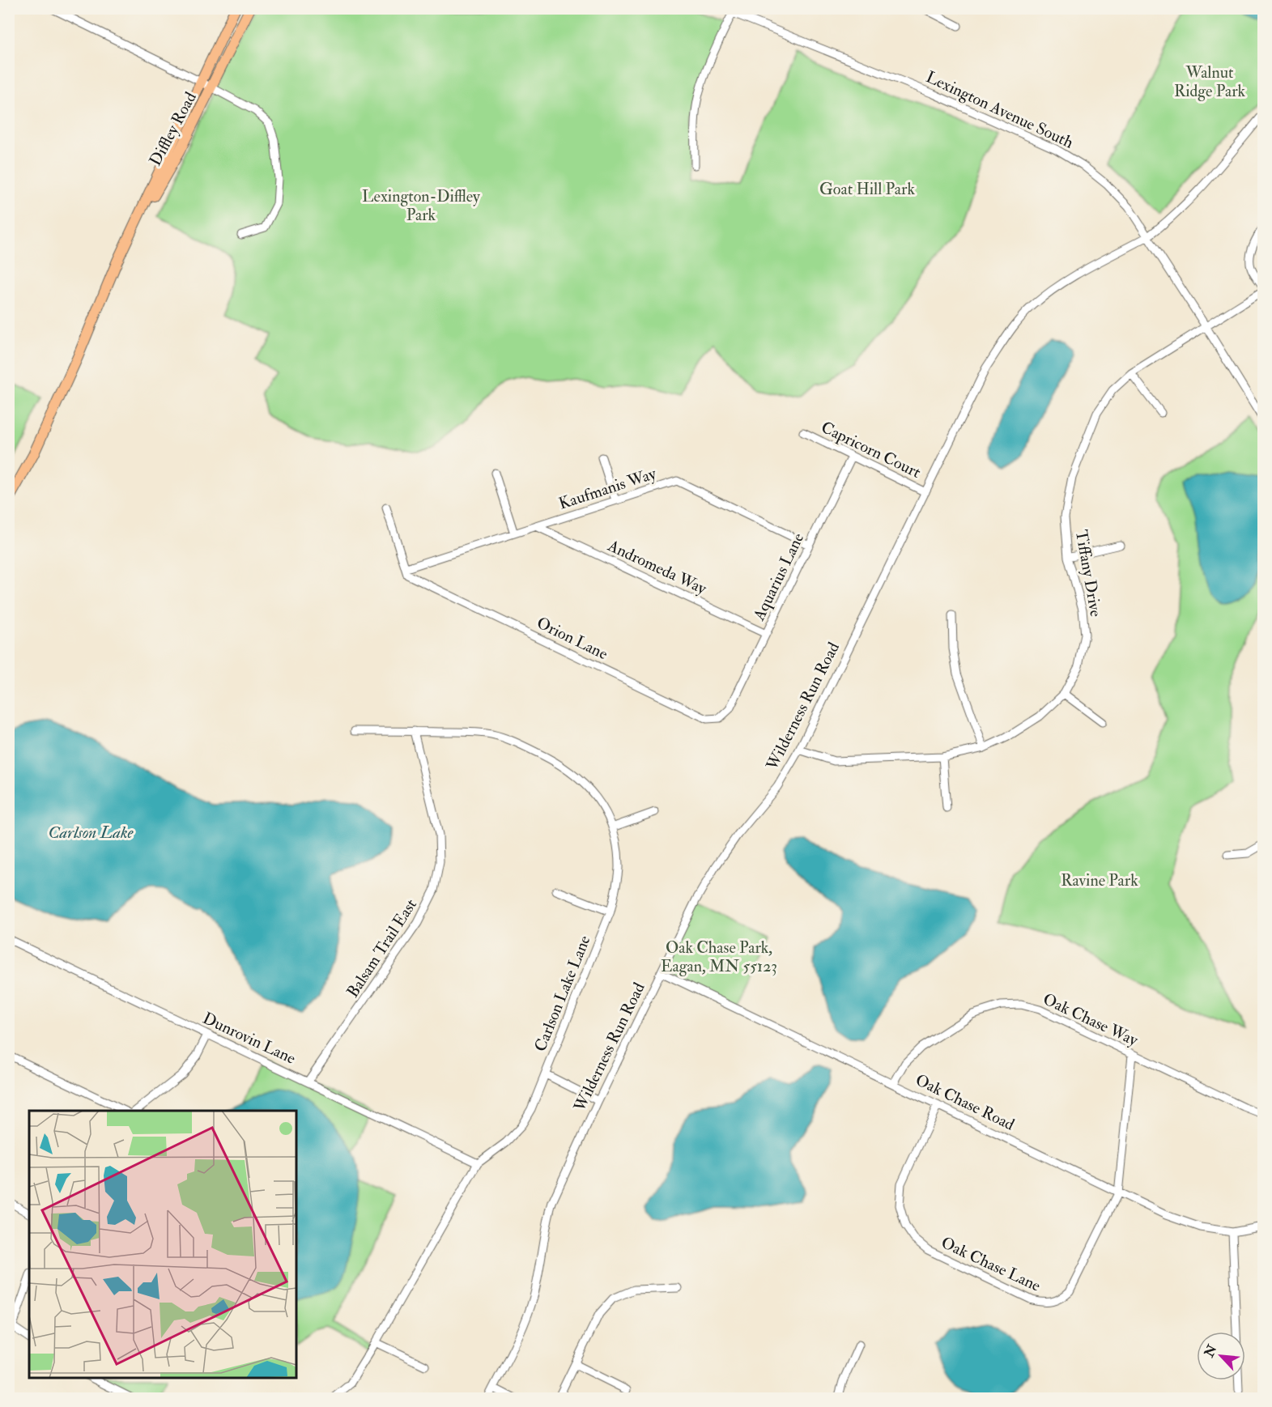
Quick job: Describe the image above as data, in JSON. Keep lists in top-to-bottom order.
{
  "streets": {
    "main road": ["Diffley Road"],
    "street": [
      "Lexington Avenue South",
      "Capricorn Court",
      "Kaufmanis Way",
      "Andromeda Way",
      "Tiffany Drive",
      "Aquarius Lane",
      "Orion Lane",
      "Wilderness Run Road",
      "Balsam Trail East",
      "Carlson Lake Lane",
      "Oak Chase Way",
      "Dunrovin Lane",
      "Oak Chase Road",
      "Oak Chase Lane"
    ]
  },
  "crossings": [
    ["Lexington Avenue South", "Tiffany Drive"],
    ["Lexington Avenue South", "Wilderness Run Road"],
    ["Capricorn Court", "Aquarius Lane"],
    ["Capricorn Court", "Wilderness Run Road"],
    ["Kaufmanis Way", "Andromeda Way"],
    ["Kaufmanis Way", "Aquarius Lane"],
    ["Kaufmanis Way", "Orion Lane"],
    ["Andromeda Way", "Aquarius Lane"],
    ["Tiffany Drive", "Wilderness Run Road"],
    ["Aquarius Lane", "Orion Lane"],
    ["Wilderness Run Road", "Oak Chase Road"],
    ["Balsam Trail East", "Carlson Lake Lane"],
    ["Balsam Trail East", "Dunrovin Lane"],
    ["Carlson Lake Lane", "Dunrovin Lane"],
    ["Oak Chase Way", "Oak Chase Road"],
    ["Oak Chase Way", "Oak Chase Lane"],
    ["Oak Chase Road", "Oak Chase Lane"]
  ],
  "water": ["Carlson Lake"],
  "parks": [
    "Walnut Ridge Park",
    "Goat Hill Park",
    "Lexington-Diffley Park",
    "Ravine Park",
    "Oak Chase Park, Eagan, MN 55123"
  ],
  "north": "top left"
}
